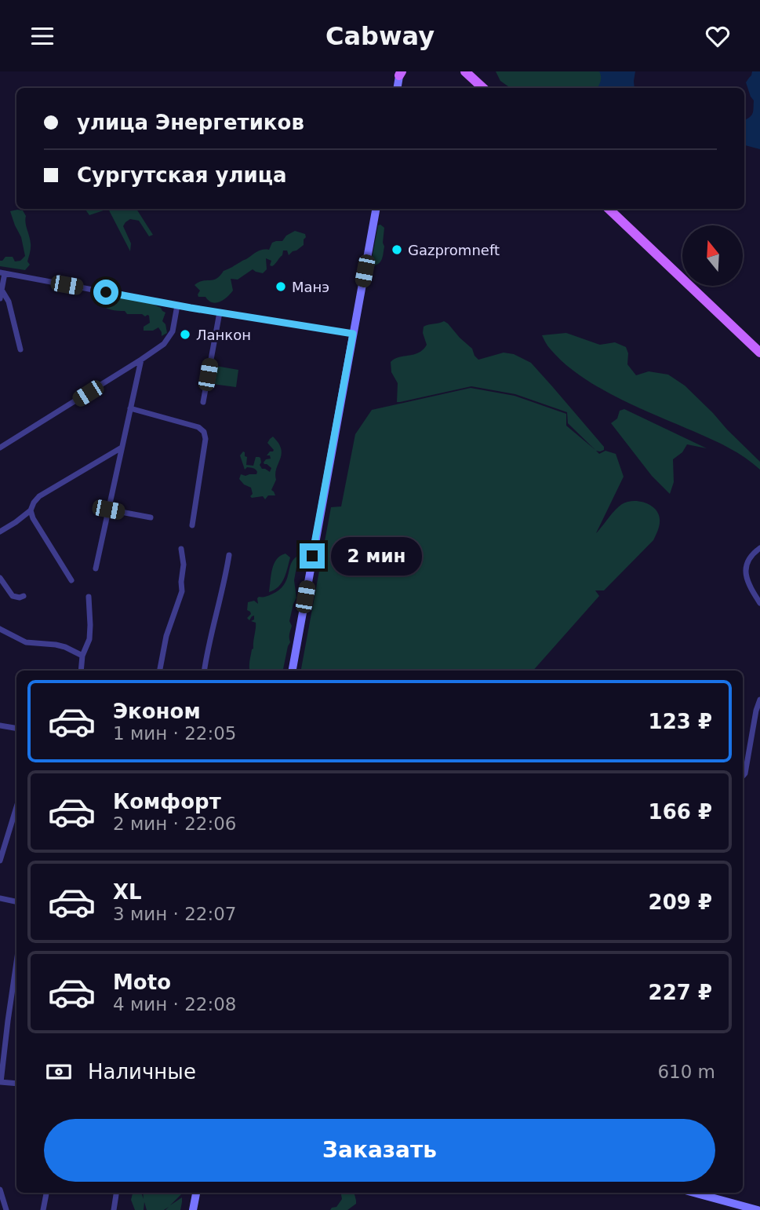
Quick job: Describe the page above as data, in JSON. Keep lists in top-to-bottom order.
{
  "places": ["Gazpromneft", "Манэ", "Ланкон"],
  "north": "top",
  "page": {
    "header": "Cabway",
    "banner": ["улица Энергетиков", "Сургутская улица"],
    "bubble": "2 мин",
    "list": [
      {
        "name": "Эконом",
        "note": "1 мин · 22:05",
        "value": "123 ₽"
      },
      {
        "name": "Комфорт",
        "note": "2 мин · 22:06",
        "value": "166 ₽"
      },
      {
        "name": "XL",
        "note": "3 мин · 22:07",
        "value": "209 ₽"
      },
      {
        "name": "Moto",
        "note": "4 мин · 22:08",
        "value": "227 ₽"
      }
    ],
    "pay": ["Наличные", "610 m"],
    "buttons": "Заказать"
  }
}
